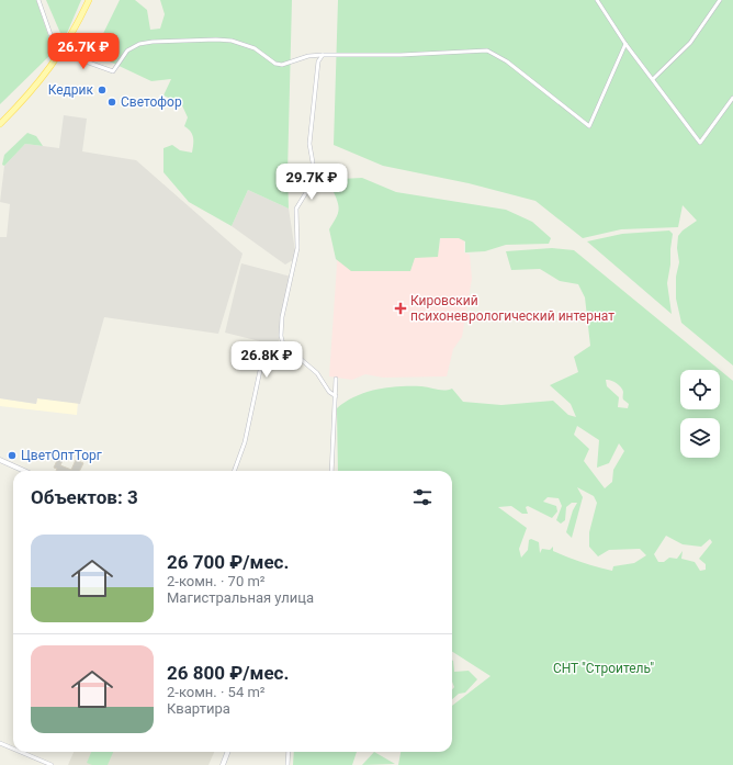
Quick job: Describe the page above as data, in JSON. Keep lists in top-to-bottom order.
{
  "parks": ["СНТ \"Строитель\""],
  "places": {
    "other": ["Кедрик", "Светофор", "ЦветОптТорг"],
    "health": ["Кировский психоневрологический интернат"]
  },
  "page": {
    "price": ["26.7K ₽", "29.7K ₽", "26.8K ₽"],
    "heading": "Объектов: 3",
    "list": [
      {
        "name": "26 700 ₽/мес.",
        "note": "2-комн. · 70 m² · Магистральная улица"
      },
      {
        "name": "26 800 ₽/мес.",
        "note": "2-комн. · 54 m² · Квартира"
      }
    ]
  }
}
